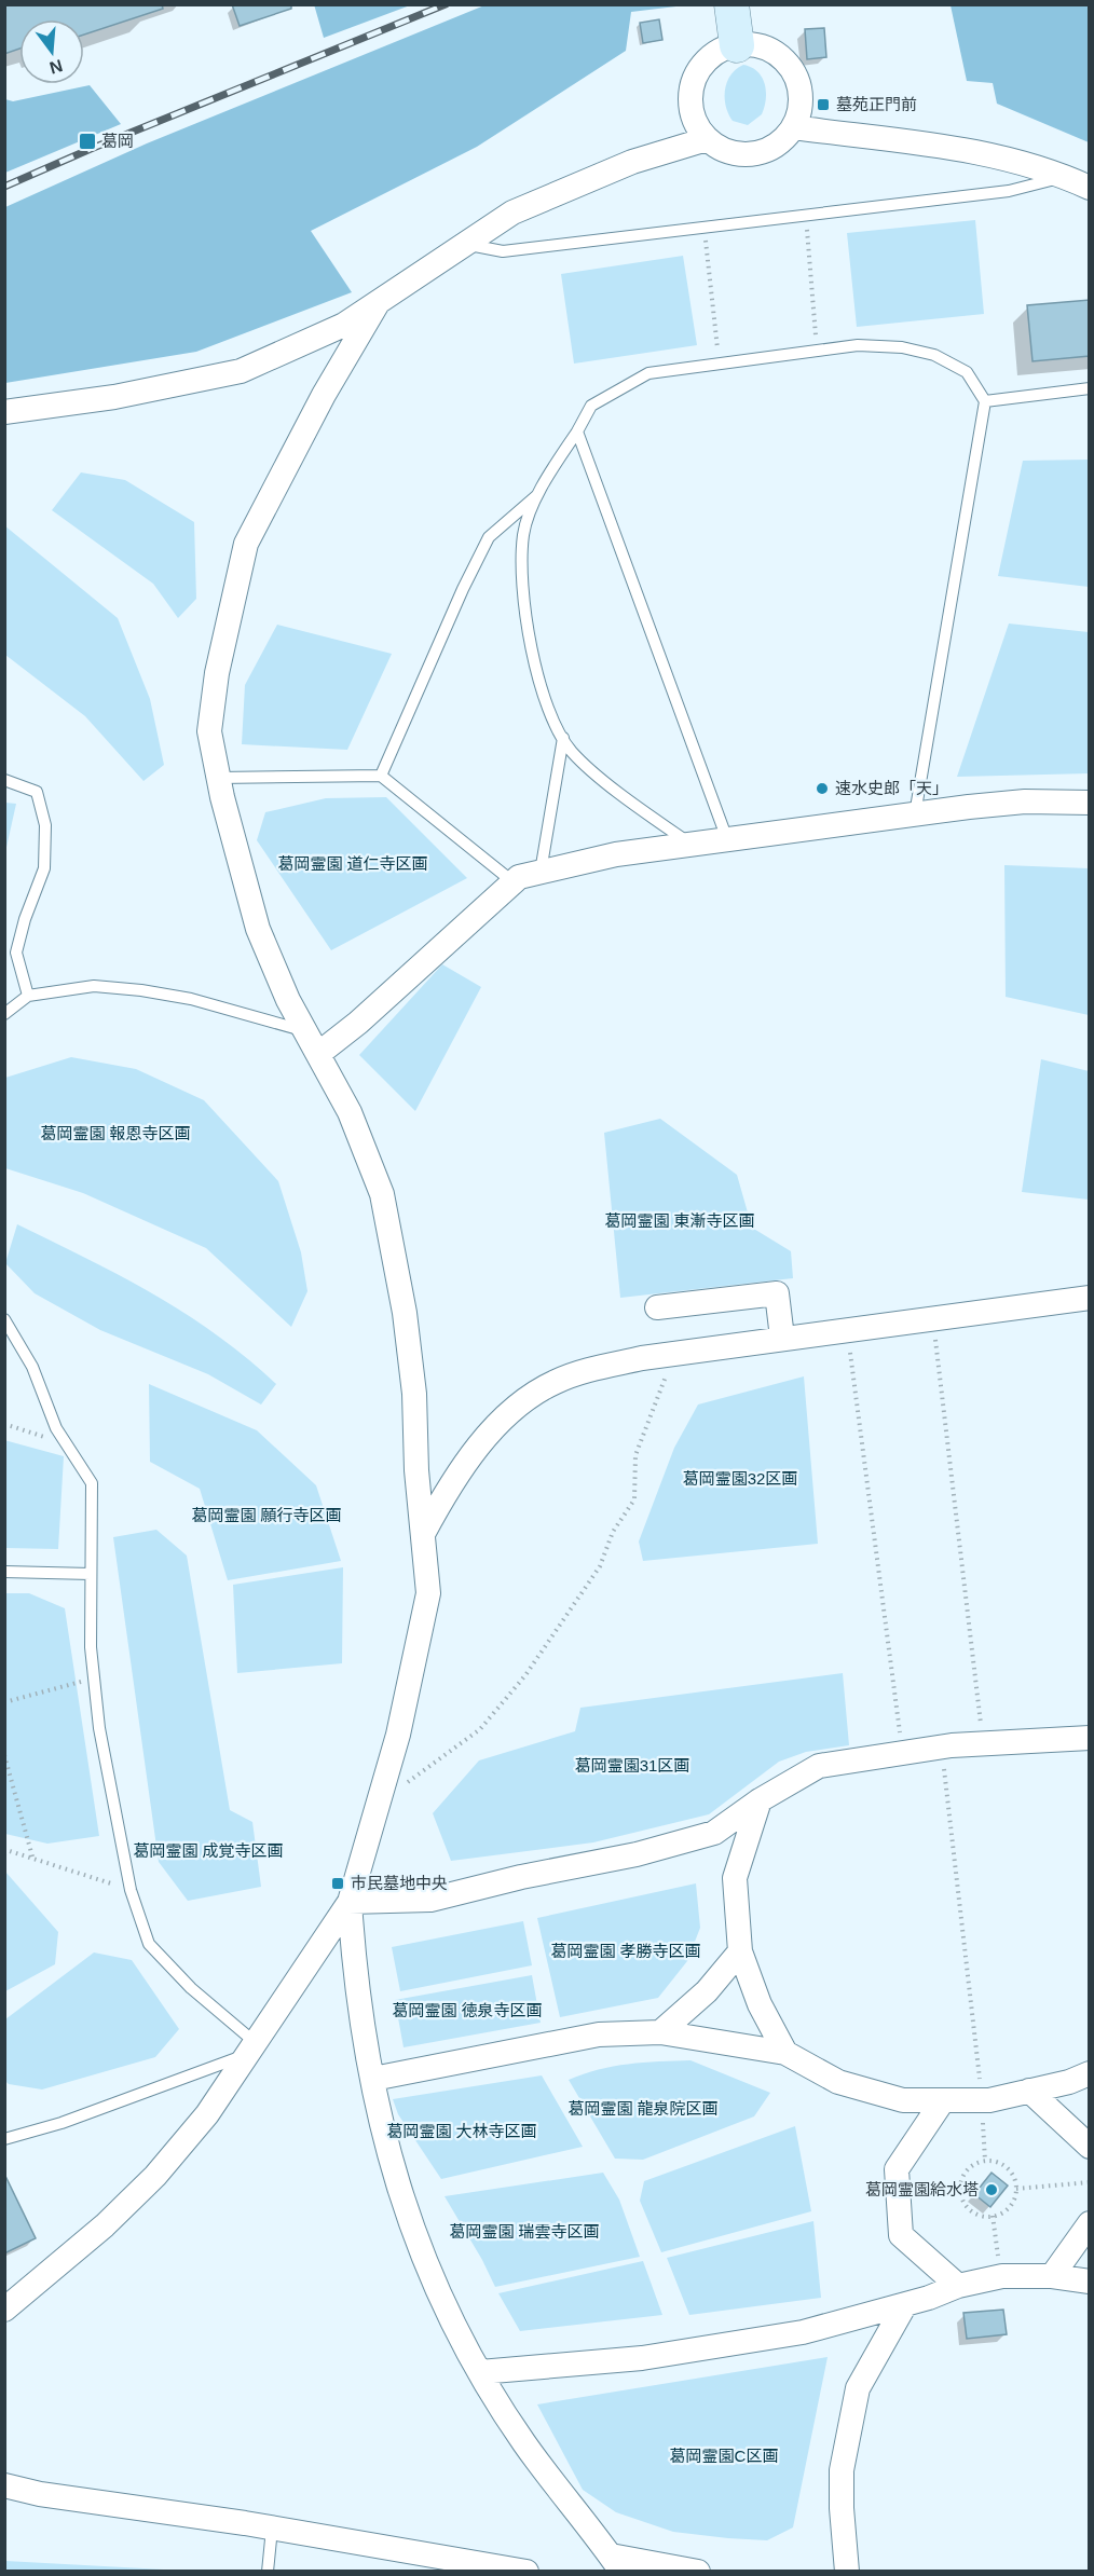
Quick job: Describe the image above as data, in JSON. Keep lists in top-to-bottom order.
{
  "parks": [
    "葛岡霊園 道仁寺区画",
    "葛岡霊園 報恩寺区画",
    "葛岡霊園 東漸寺区画",
    "葛岡霊園32区画",
    "葛岡霊園 願行寺区画",
    "葛岡霊園31区画",
    "葛岡霊園 成覚寺区画",
    "葛岡霊園 孝勝寺区画",
    "葛岡霊園 徳泉寺区画",
    "葛岡霊園 龍泉院区画",
    "葛岡霊園 大林寺区画",
    "葛岡霊園 瑞雲寺区画",
    "葛岡霊園C区画"
  ],
  "places": {
    "transit": ["墓苑正門前", "葛岡", "市民墓地中央"],
    "other": ["速水史郎「天」", "葛岡霊園給水塔"]
  },
  "north": "bottom"
}
